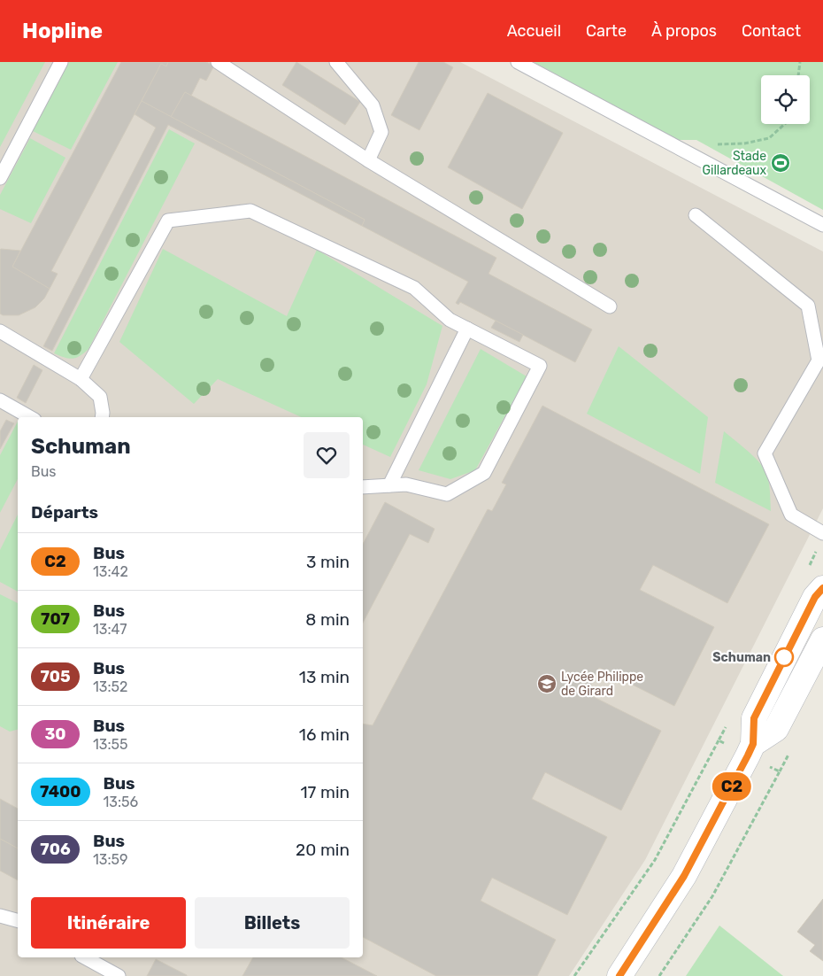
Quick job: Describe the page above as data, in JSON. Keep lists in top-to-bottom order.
{
  "places": {
    "sports": ["Stade Gillardeaux"],
    "other": ["Schuman"],
    "school or university": ["Lycée Philippe de Girard"]
  },
  "lines": ["bus line C2"],
  "page": {
    "header": "Hopline",
    "nav": [
      "Accueil",
      "Carte",
      "À propos",
      "Contact"
    ],
    "on_map": "C2",
    "heading": [
      ["Schuman", "Bus"],
      "Départs"
    ],
    "list": [
      {
        "mark": "C2",
        "name": "Bus",
        "note": "13:42",
        "value": "3 min"
      },
      {
        "mark": "707",
        "name": "Bus",
        "note": "13:47",
        "value": "8 min"
      },
      {
        "mark": "705",
        "name": "Bus",
        "note": "13:52",
        "value": "13 min"
      },
      {
        "mark": "30",
        "name": "Bus",
        "note": "13:55",
        "value": "16 min"
      },
      {
        "mark": "7400",
        "name": "Bus",
        "note": "13:56",
        "value": "17 min"
      },
      {
        "mark": "706",
        "name": "Bus",
        "note": "13:59",
        "value": "20 min"
      }
    ],
    "buttons": ["Itinéraire", "Billets"]
  }
}
